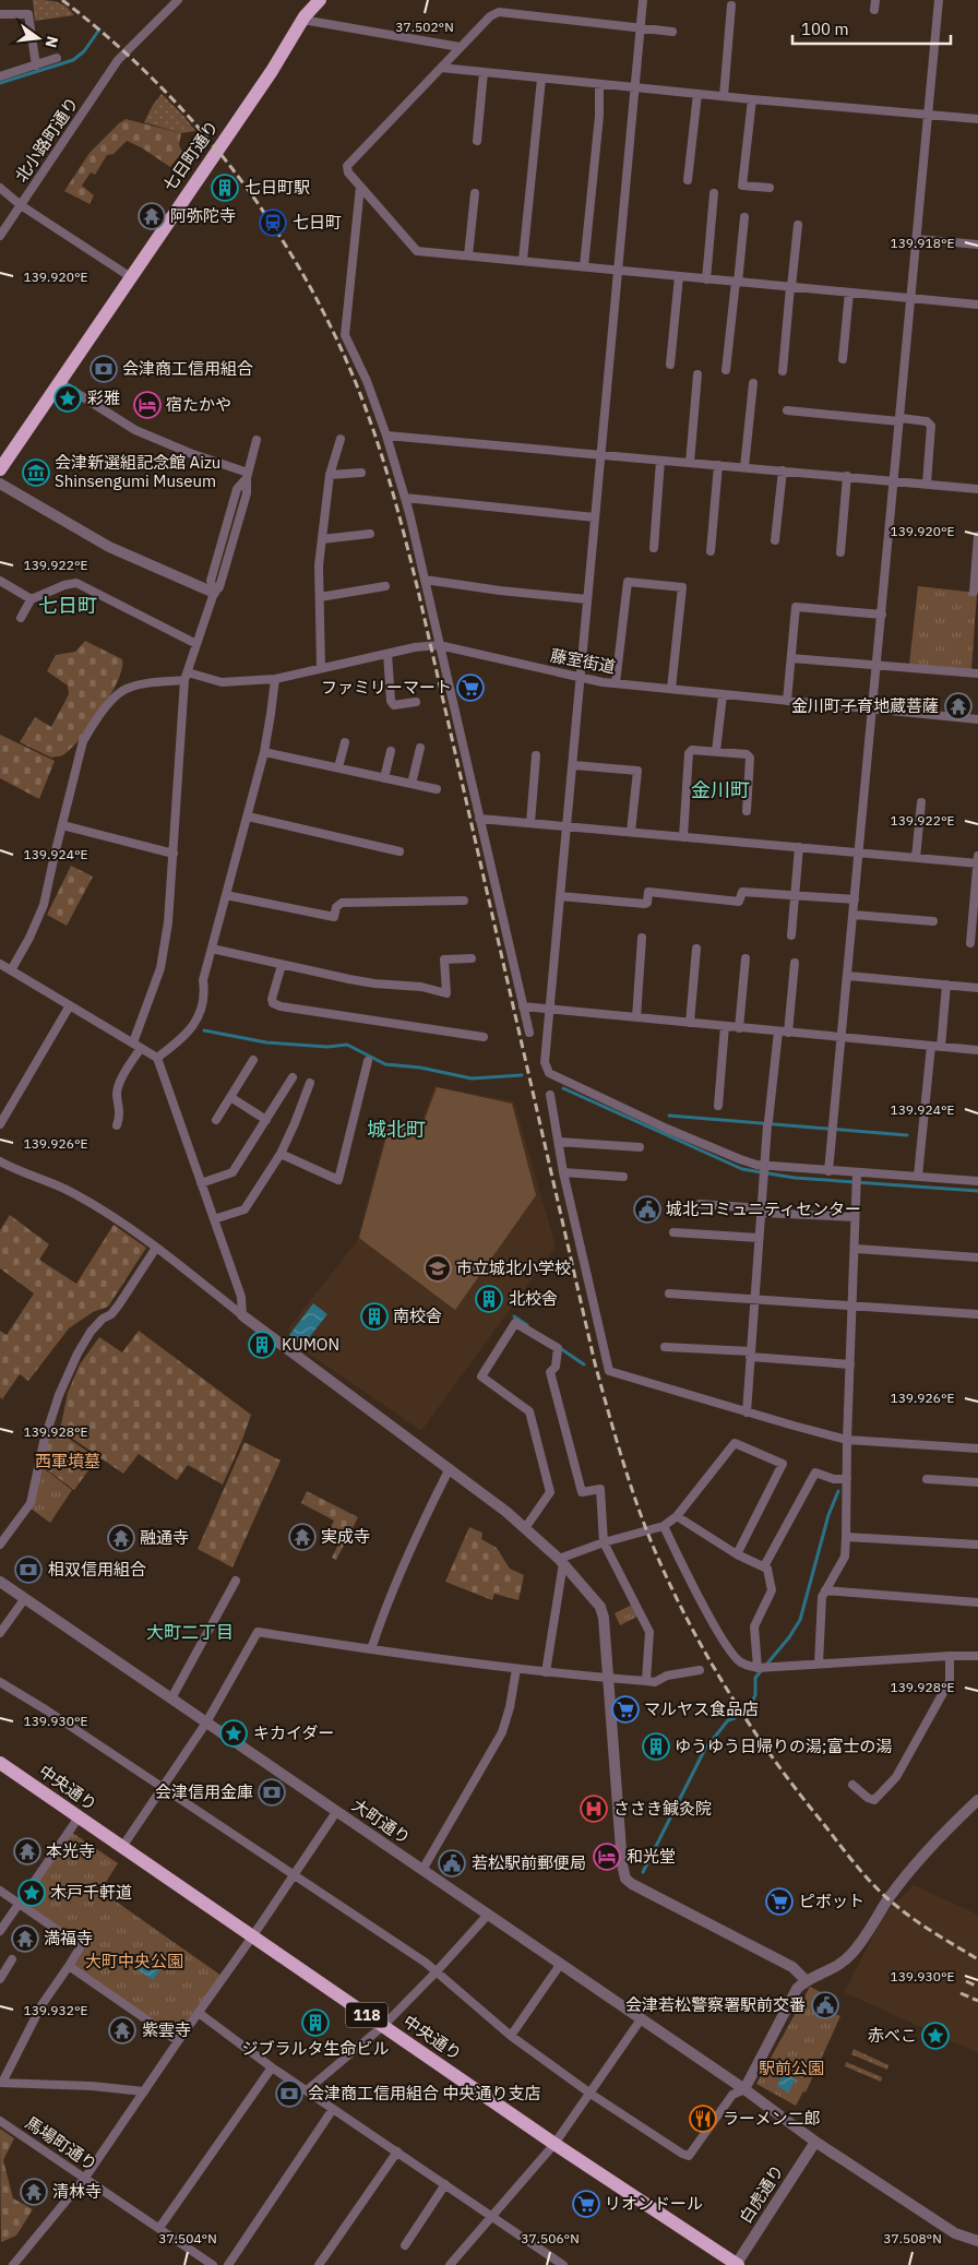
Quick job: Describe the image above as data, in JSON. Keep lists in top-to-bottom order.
{
  "streets": {
    "highway": ["七日町通り", "中央通り", "118"],
    "street": [
      "北小路町通り",
      "藤室街道",
      "大町通り",
      "馬場町通り",
      "白虎通り"
    ]
  },
  "crossings": [
    ["中央通り", "白虎通り"],
    ["大町通り", "白虎通り"]
  ],
  "districts": [
    "七日町",
    "金川町",
    "城北町",
    "大町二丁目"
  ],
  "parks": ["西軍墳墓", "大町中央公園", "駅前公園"],
  "places": {
    "building": [
      "七日町駅",
      "北校舎",
      "南校舎",
      "KUMON",
      "ゆうゆう日帰りの湯;富士の湯",
      "ジブラルタ生命ビル"
    ],
    "temple": [
      "阿弥陀寺",
      "金川町子育地蔵菩薩",
      "実成寺",
      "融通寺",
      "本光寺",
      "満福寺",
      "紫雲寺",
      "清林寺"
    ],
    "station": ["七日町"],
    "bank": [
      "会津商工信用組合",
      "相双信用組合",
      "会津信用金庫",
      "会津商工信用組合 中央通り支店"
    ],
    "place": [
      "彩雅",
      "キカイダー",
      "木戸千軒道",
      "赤べこ"
    ],
    "hotel": ["宿たかや", "和光堂"],
    "museum": ["会津新選組記念館 Aizu Shinsengumi Museum"],
    "supermarket": [
      "ファミリーマート",
      "マルヤス食品店",
      "ピボット",
      "リオンドール"
    ],
    "public building": ["城北コミュニティセンター", "若松駅前郵便局", "会津若松警察署駅前交番"],
    "school or university": ["市立城北小学校"],
    "hospital": ["ささき鍼灸院"],
    "restaurant": ["ラーメン二郎"]
  },
  "scale_bar": "100 m",
  "north": "right",
  "coordinates": [
    "37.502°N",
    "139.918°E",
    "139.920°E",
    "139.922°E",
    "139.924°E",
    "139.926°E",
    "139.928°E",
    "139.930°E",
    "139.932°E",
    "37.504°N",
    "37.506°N",
    "37.508°N"
  ]
}
